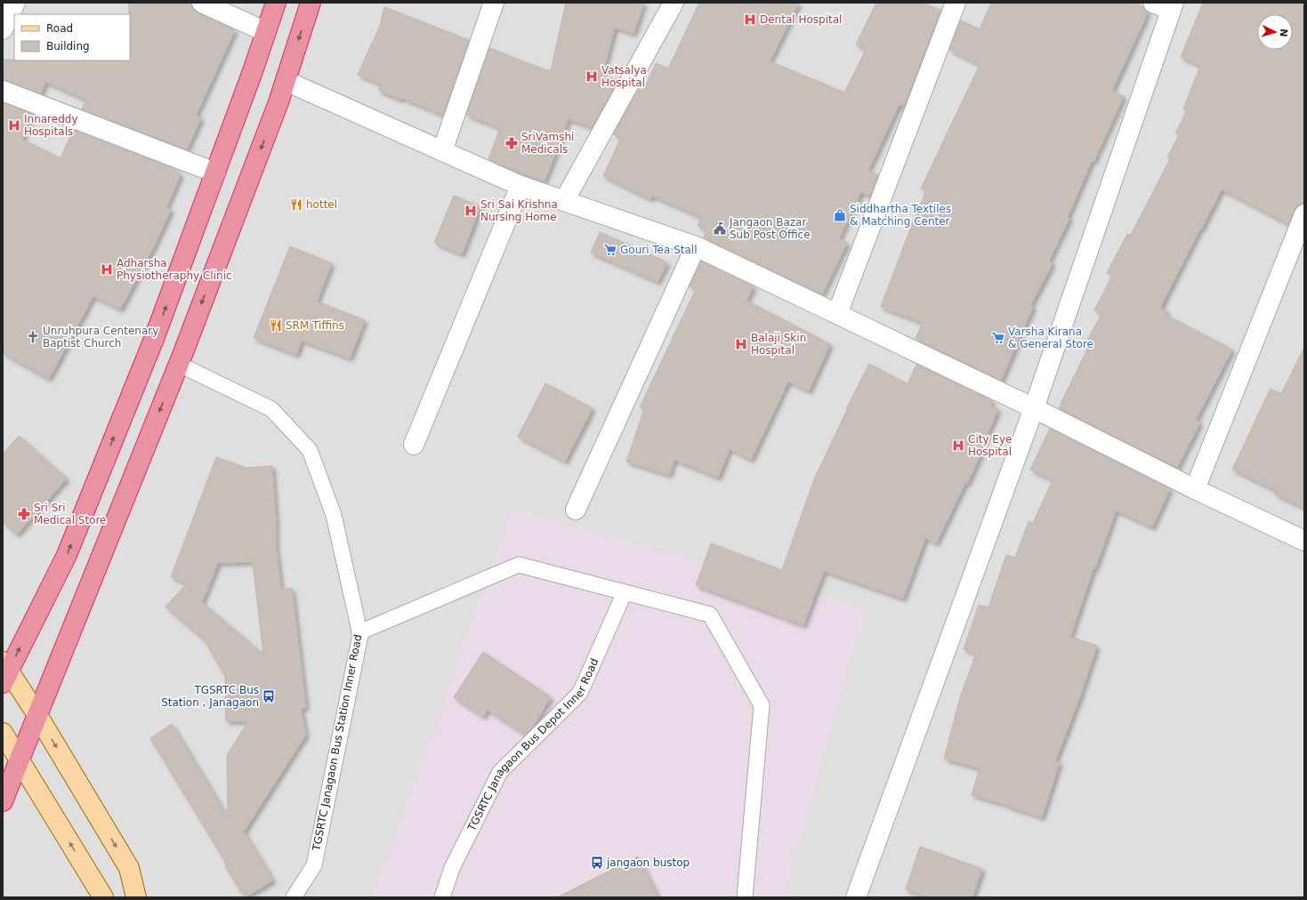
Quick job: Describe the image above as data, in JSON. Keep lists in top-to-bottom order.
{
  "streets": {
    "lane": ["TGSRTC Janagaon Bus Station Inner Road", "TGSRTC Janagaon Bus Depot Inner Road"]
  },
  "places": {
    "hospital": [
      "Dental Hospital",
      "Vatsalya Hospital",
      "Innareddy Hospitals",
      "Sri Sai Krishna Nursing Home",
      "Adharsha Physiotheraphy Clinic",
      "Balaji Skin Hospital",
      "City Eye Hospital"
    ],
    "pharmacy": ["SriVamshi Medicals", "Sri Sri Medical Store"],
    "restaurant": ["hottel", "SRM Tiffins"],
    "shop": ["Siddhartha Textiles & Matching Center"],
    "public building": ["Jangaon Bazar Sub Post Office"],
    "supermarket": ["Gouri Tea Stall", "Varsha Kirana & General Store"],
    "church": ["Unruhpura Centenary Baptist Church"],
    "bus stop": ["TGSRTC Bus Station , Janagaon", "jangaon bustop"]
  },
  "legend": ["Road", "Building"],
  "north": "right"
}
